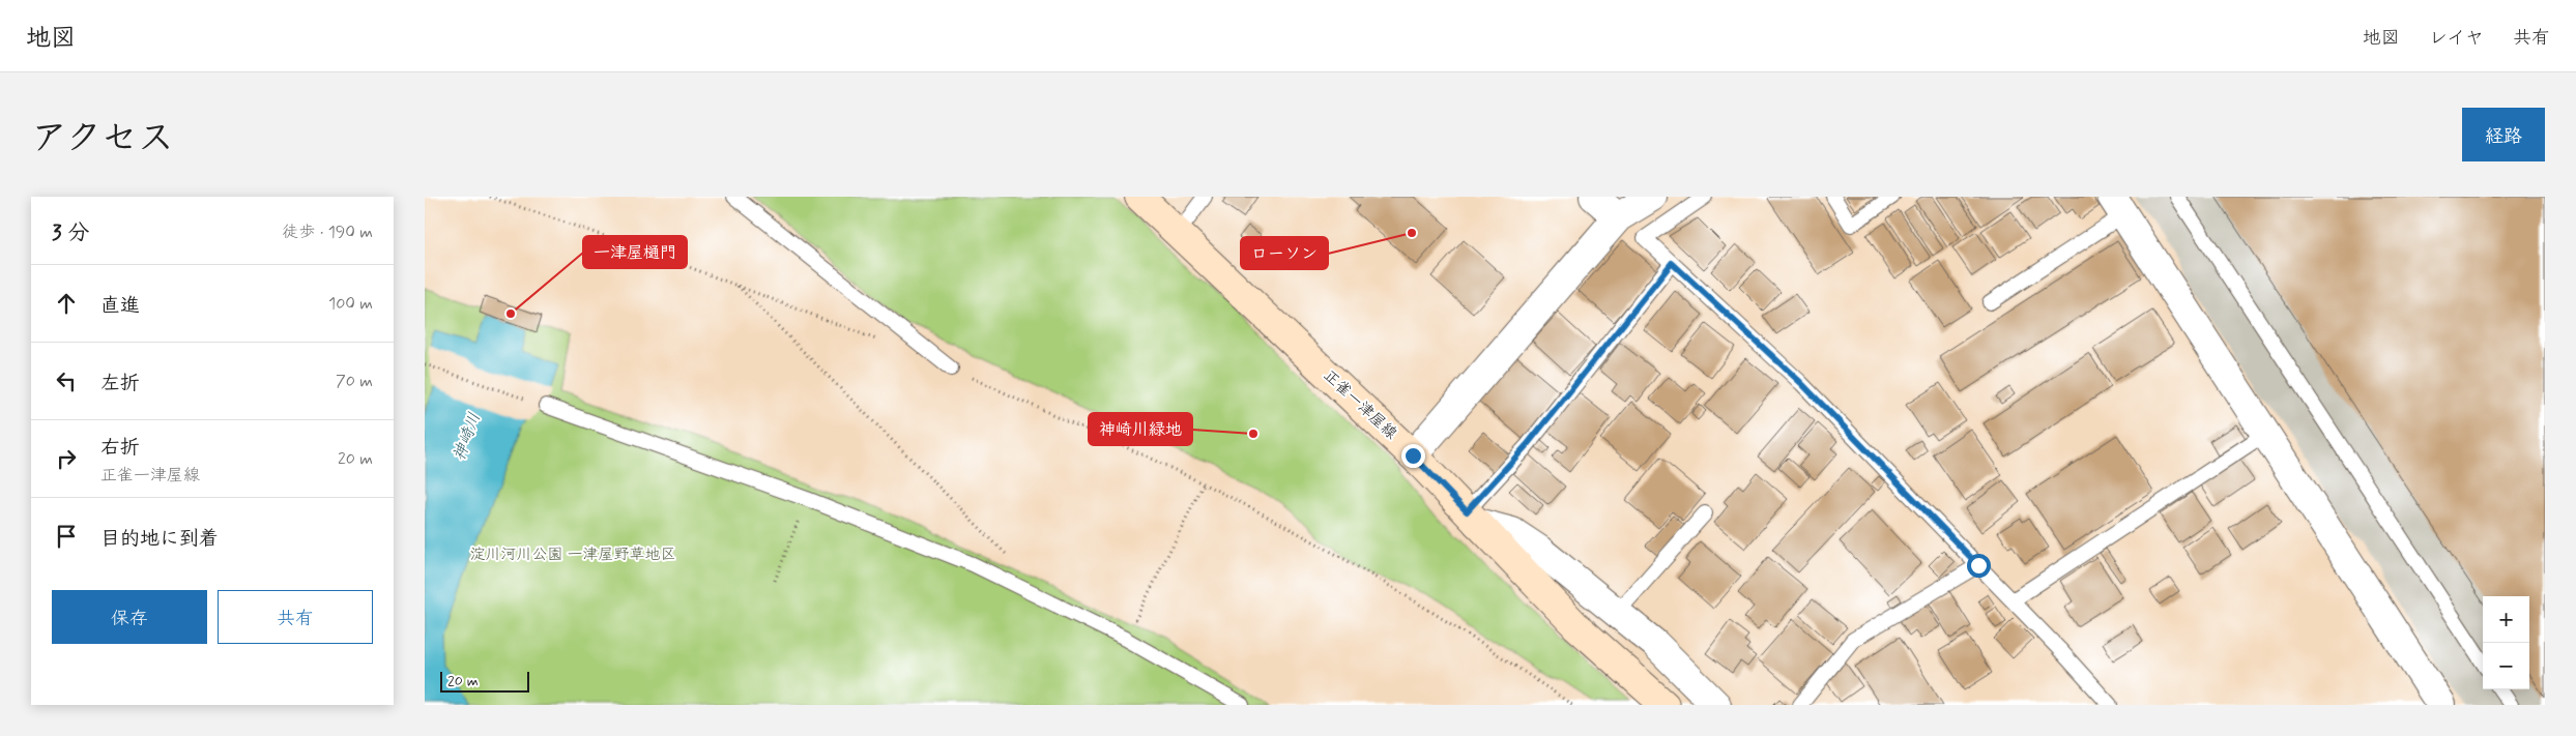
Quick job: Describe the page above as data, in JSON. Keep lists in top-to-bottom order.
{
  "streets": {
    "main road": ["正雀一津屋線"]
  },
  "water": ["神崎川"],
  "parks": ["淀川河川公園 一津屋野草地区"],
  "places": ["ローソン", "一津屋樋門", "神崎川緑地"],
  "scale_bar": "20 m",
  "page": {
    "header": "地図",
    "nav": ["地図", "レイヤ", "共有"],
    "title": "アクセス",
    "buttons": [
      "経路",
      ["保存", "共有"]
    ],
    "heading": ["3 分", "徒歩 · 190 m"],
    "list": [
      ["直進", "100 m"],
      ["左折", "70 m"],
      ["右折", "正雀一津屋線", "20 m"],
      "目的地に到着"
    ],
    "map_buttons": ["+", "−"],
    "scale": "20 m"
  }
}
